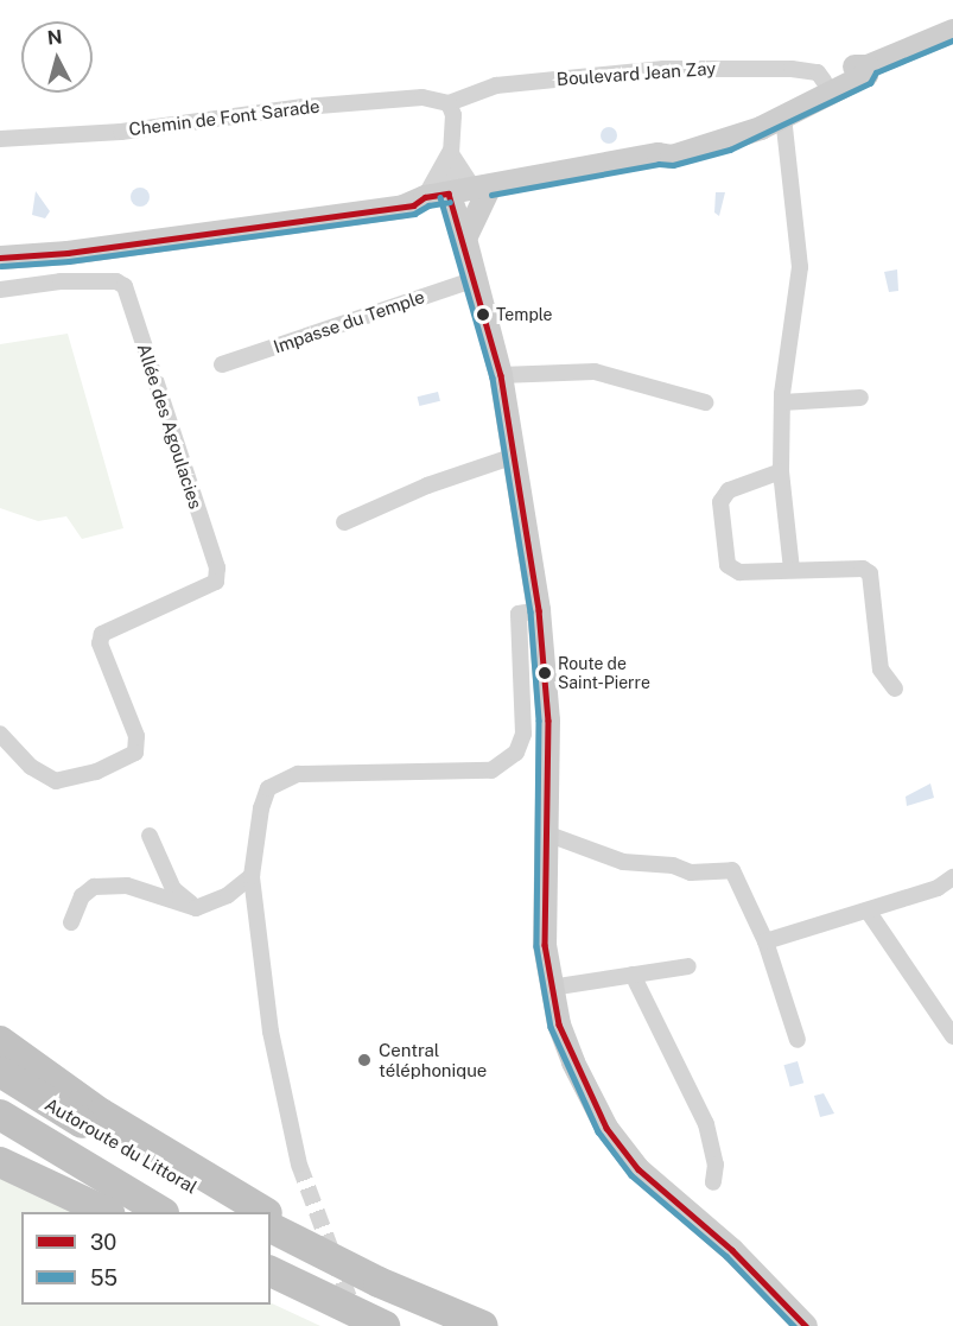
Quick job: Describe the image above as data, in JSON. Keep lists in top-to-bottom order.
{
  "streets": {
    "highway": ["Autoroute du Littoral"],
    "street": [
      "Boulevard Jean Zay",
      "Chemin de Font Sarade",
      "Impasse du Temple",
      "Allée des Agoulacies"
    ]
  },
  "crossings": [
    ["Boulevard Jean Zay", "Chemin de Font Sarade"]
  ],
  "places": ["Temple", "Route de Saint-Pierre", "Central téléphonique"],
  "lines": ["transit line 55", "transit line 30"],
  "legend": ["30", "55"],
  "north": "top"
}
